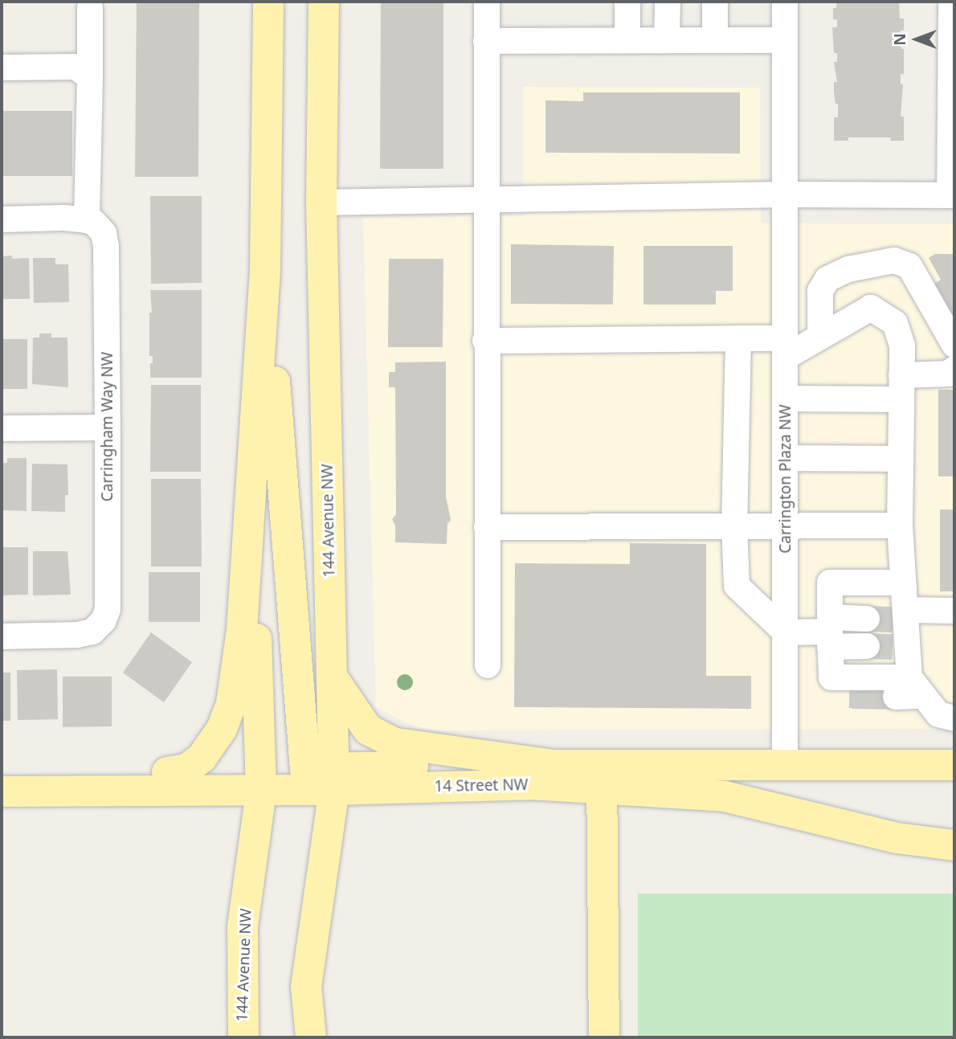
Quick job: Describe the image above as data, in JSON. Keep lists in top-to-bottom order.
{
  "streets": {
    "main road": ["144 Avenue NW", "14 Street NW"],
    "street": ["Carringham Way NW", "Carrington Plaza NW"]
  },
  "crossings": [
    ["Carrington Plaza NW", "14 Street NW"],
    ["144 Avenue NW", "14 Street NW"]
  ],
  "north": "left"
}
